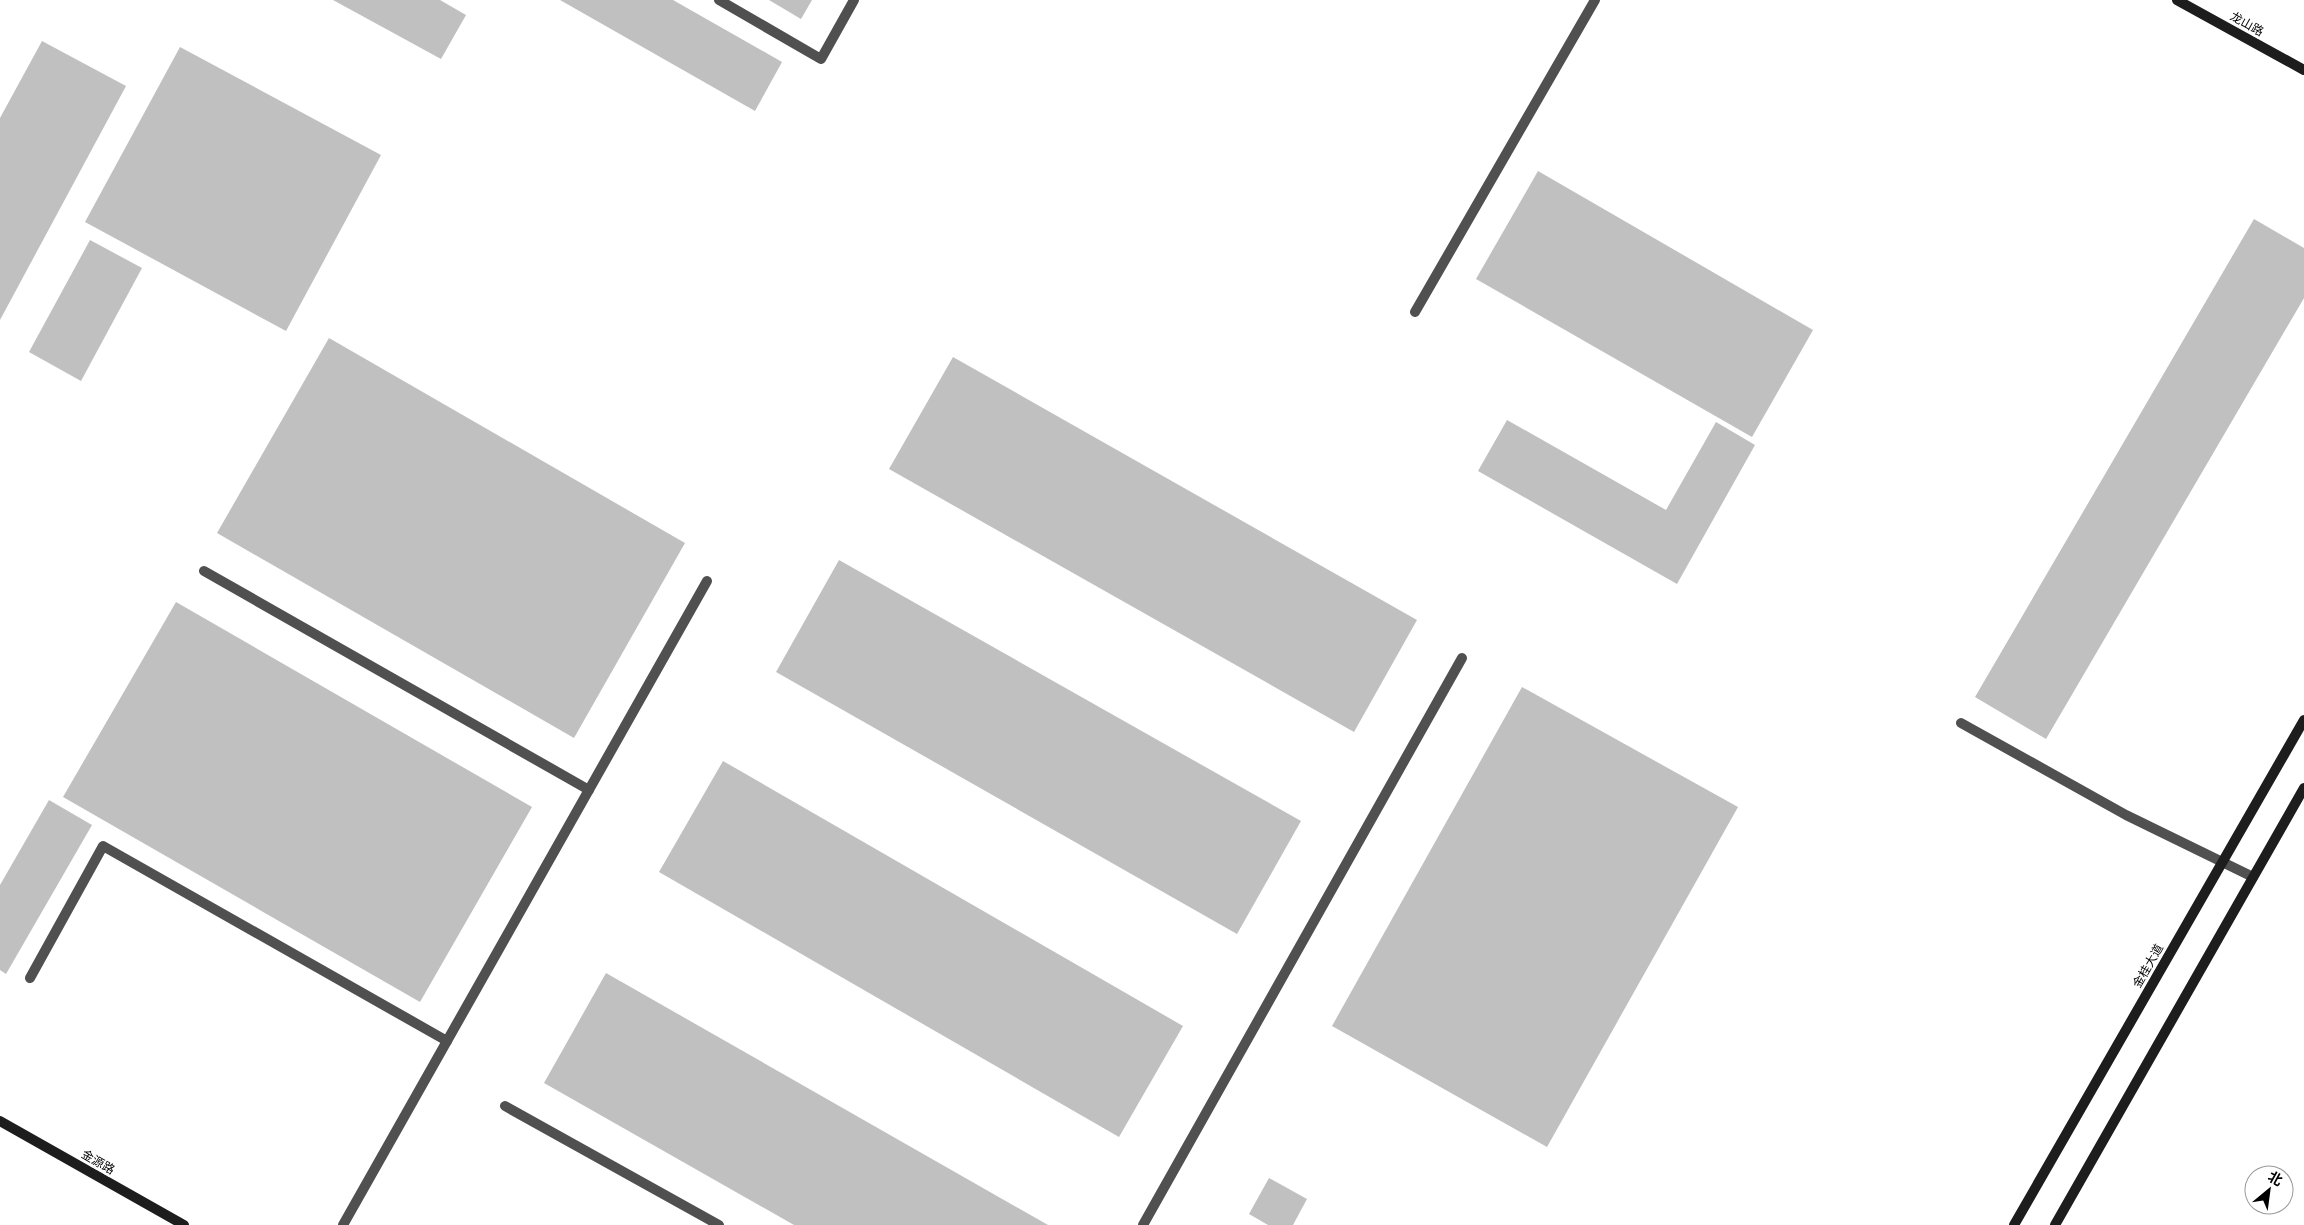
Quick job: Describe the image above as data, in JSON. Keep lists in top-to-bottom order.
{
  "streets": {
    "main road": ["龙山路", "金桂大道", "金源路"]
  },
  "north": "top right"
}
